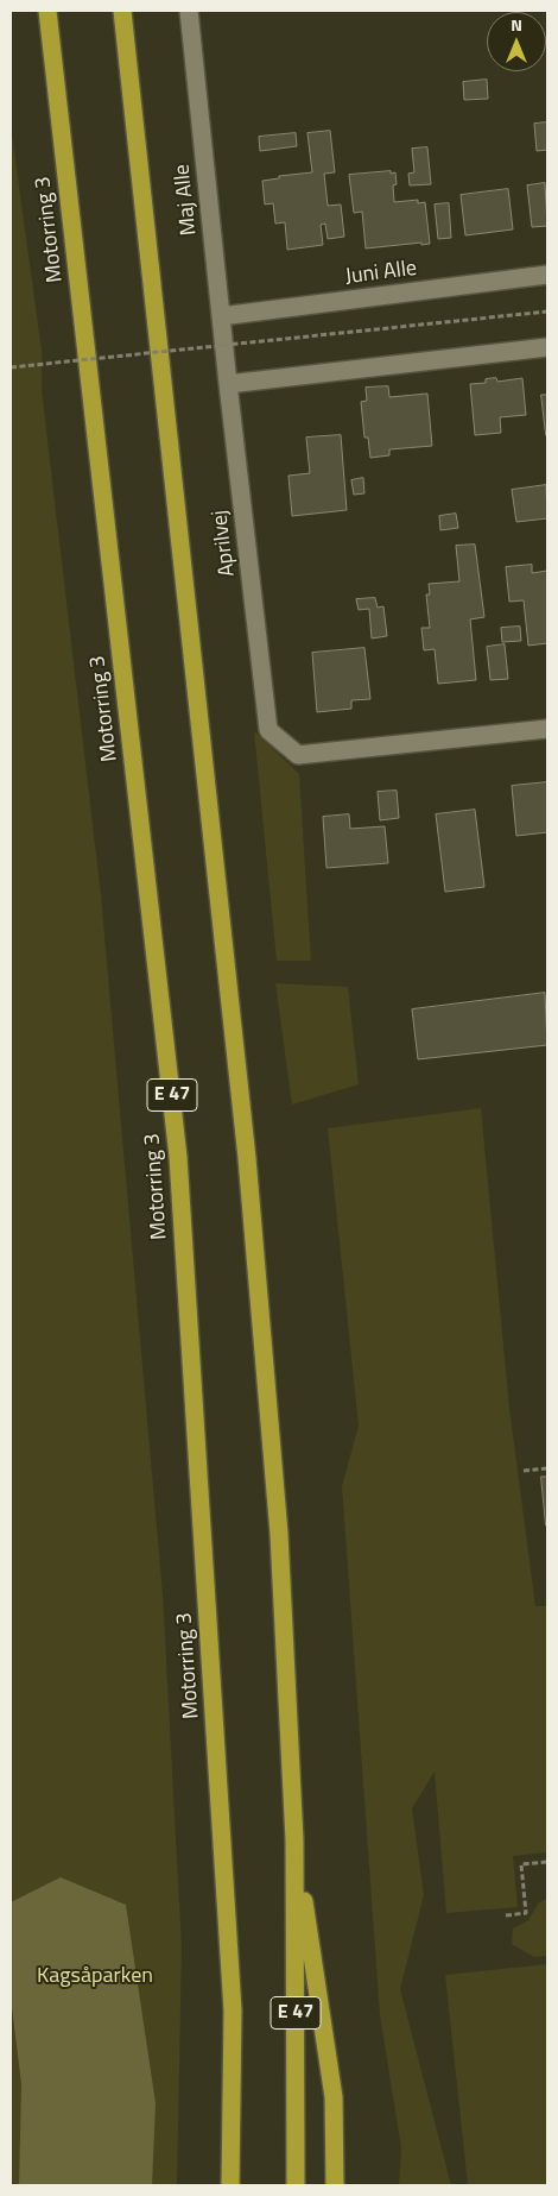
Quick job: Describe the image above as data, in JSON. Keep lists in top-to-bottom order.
{
  "streets": {
    "highway": ["Motorring 3", "E 47"],
    "street": ["Maj Alle", "Juni Alle", "Aprilvej"]
  },
  "crossings": [
    ["Maj Alle", "Juni Alle"],
    ["Maj Alle", "Aprilvej"]
  ],
  "parks": ["Kagsåparken"],
  "north": "top"
}
